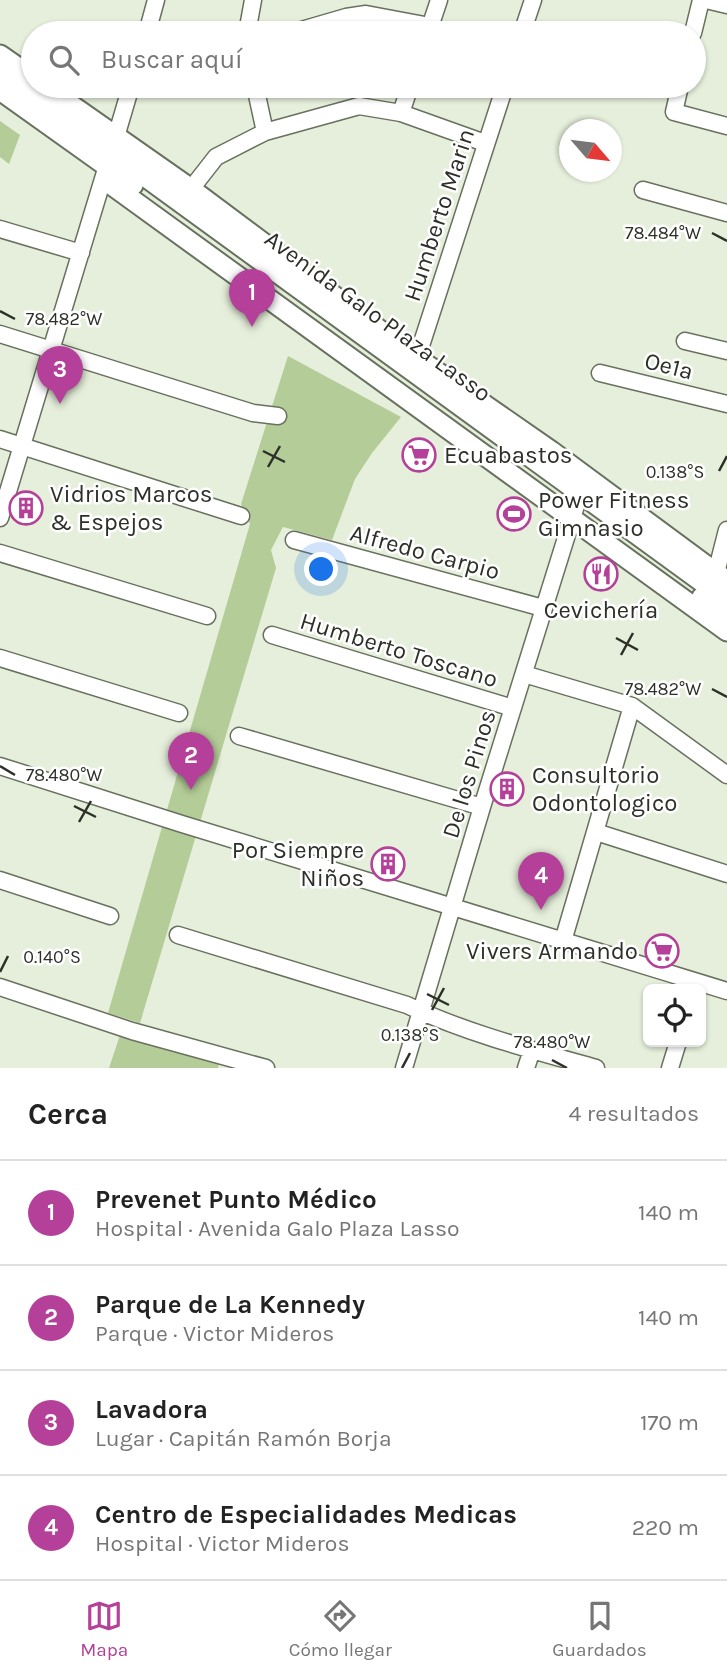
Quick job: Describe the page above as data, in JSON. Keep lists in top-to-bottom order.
{
  "streets": {
    "main road": ["Avenida Galo Plaza Lasso"],
    "street": [
      "Humberto Marin",
      "Oe1a",
      "Alfredo Carpio",
      "Humberto Toscano",
      "De los Pinos"
    ]
  },
  "crossings": [
    ["Humberto Marin", "Avenida Galo Plaza Lasso"],
    ["Avenida Galo Plaza Lasso", "De los Pinos"],
    ["Alfredo Carpio", "De los Pinos"],
    ["Humberto Toscano", "De los Pinos"]
  ],
  "places": {
    "supermarket": ["Ecuabastos", "Vivers Armando"],
    "building": ["Vidrios Marcos & Espejos", "Consultorio Odontologico", "Por Siempre Niños"],
    "sports": ["Power Fitness Gimnasio"],
    "restaurant": ["Cevichería"]
  },
  "north": "bottom right",
  "page": {
    "search": "Buscar aquí",
    "pins": [
      "1",
      "3",
      "2",
      "4"
    ],
    "heading": ["Cerca", "4 resultados"],
    "list": [
      {
        "mark": "1",
        "name": "Prevenet Punto Médico",
        "note": "Hospital · Avenida Galo Plaza Lasso",
        "value": "140 m"
      },
      {
        "mark": "2",
        "name": "Parque de La Kennedy",
        "note": "Parque · Victor Mideros",
        "value": "140 m"
      },
      {
        "mark": "3",
        "name": "Lavadora",
        "note": "Lugar · Capitán Ramón Borja",
        "value": "170 m"
      },
      {
        "mark": "4",
        "name": "Centro de Especialidades Medicas",
        "note": "Hospital · Victor Mideros",
        "value": "220 m"
      }
    ],
    "nav": ["Mapa", "Cómo llegar", "Guardados"]
  },
  "coordinates": [
    "78.484°W",
    "78.482°W",
    "0.138°S",
    "78.480°W",
    "0.140°S"
  ]
}
